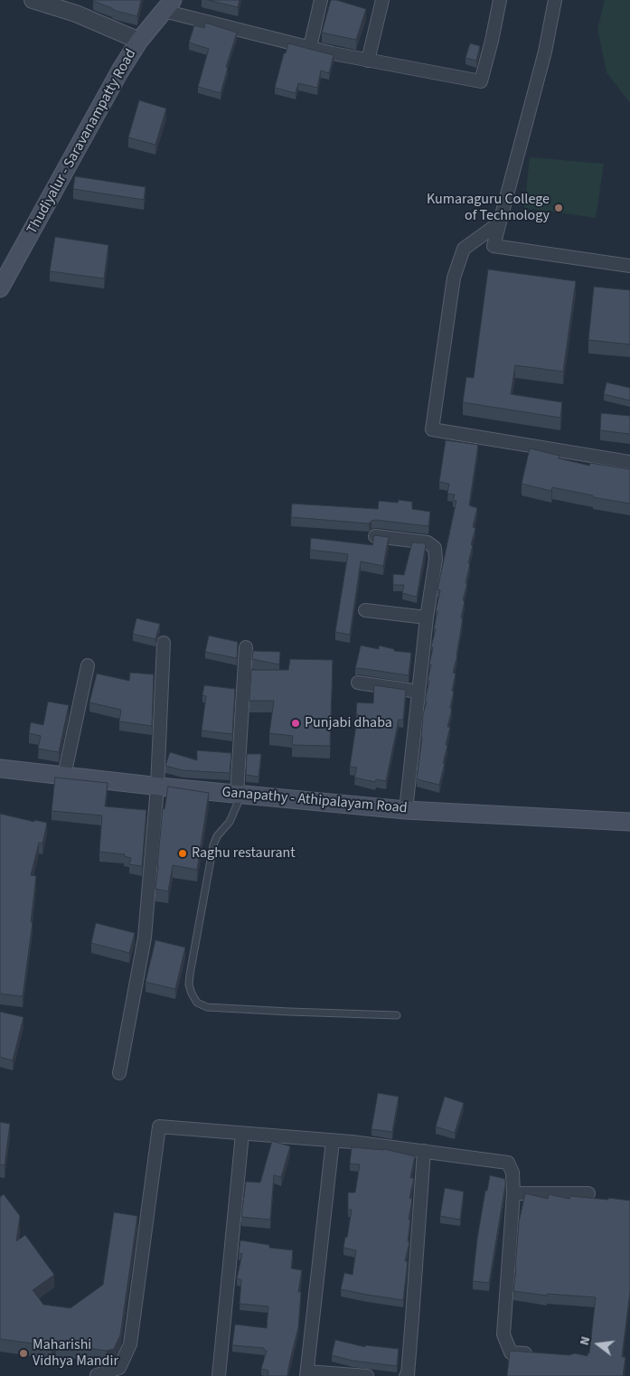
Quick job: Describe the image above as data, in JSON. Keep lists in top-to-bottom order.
{
  "streets": {
    "main road": ["Thudiyalur - Saravanampatty Road", "Ganapathy - Athipalayam Road"]
  },
  "places": [
    "Kumaraguru College of Technology",
    "Punjabi dhaba",
    "Raghu restaurant",
    "Maharishi Vidhya Mandir"
  ],
  "north": "left"
}
